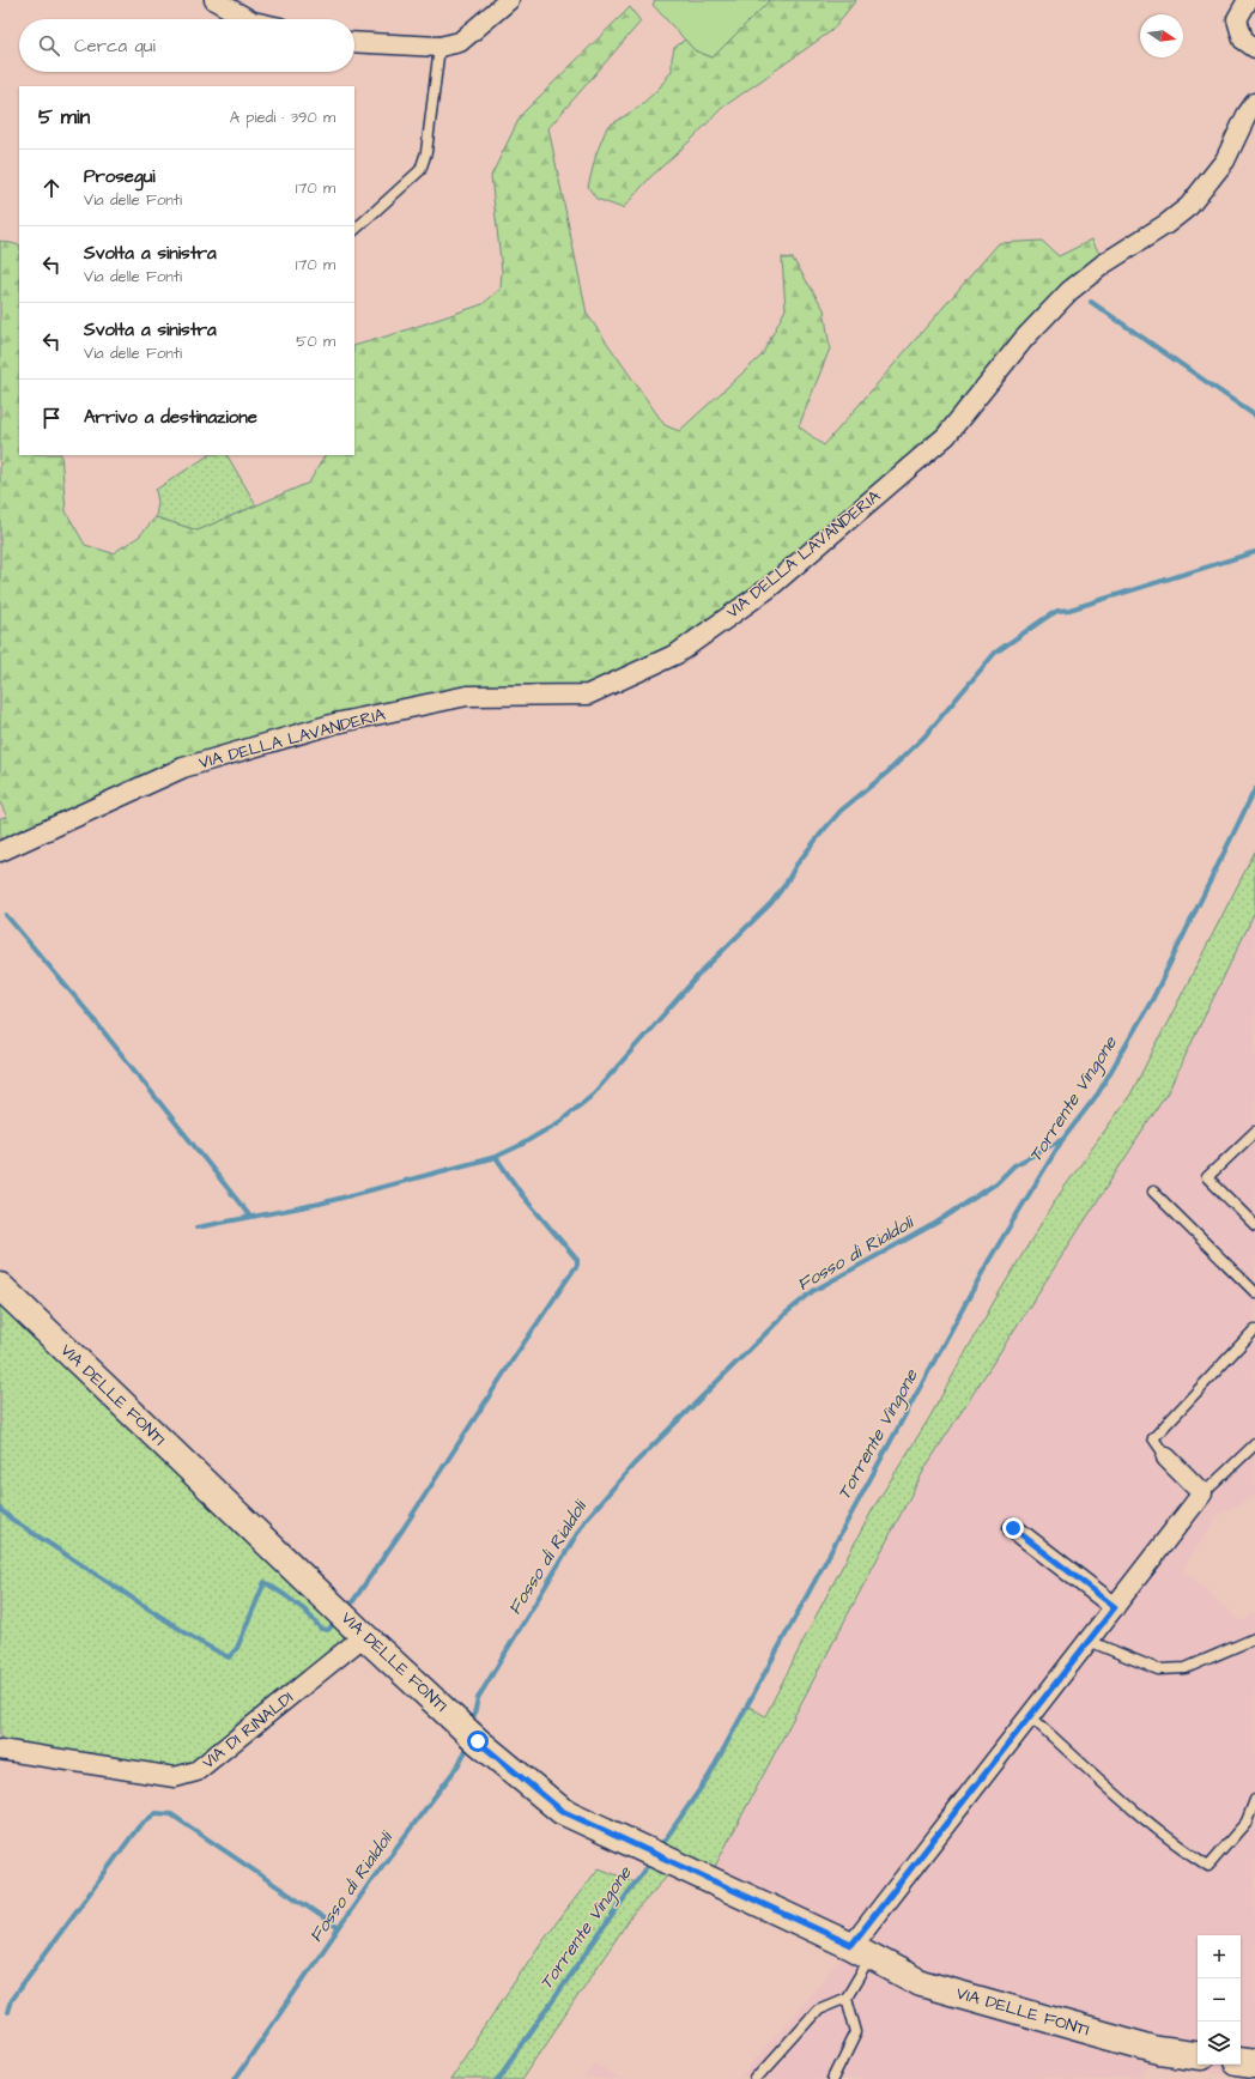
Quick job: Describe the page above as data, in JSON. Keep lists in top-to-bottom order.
{
  "streets": {
    "street": ["VIA DELLA LAVANDERIA", "VIA DELLE FONTI", "VIA DI RINALDI"]
  },
  "crossings": [
    ["VIA DELLE FONTI", "VIA DI RINALDI"]
  ],
  "water": ["Torrente Vingone", "Fosso di Rialdoli"],
  "north": "right",
  "page": {
    "search": "Cerca qui",
    "heading": ["5 min", "A piedi · 390 m"],
    "list": [
      ["Prosegui", "Via delle Fonti", "170 m"],
      ["Svolta a sinistra", "Via delle Fonti", "170 m"],
      ["Svolta a sinistra", "Via delle Fonti", "50 m"],
      "Arrivo a destinazione"
    ],
    "map_buttons": ["+", "−"]
  }
}
